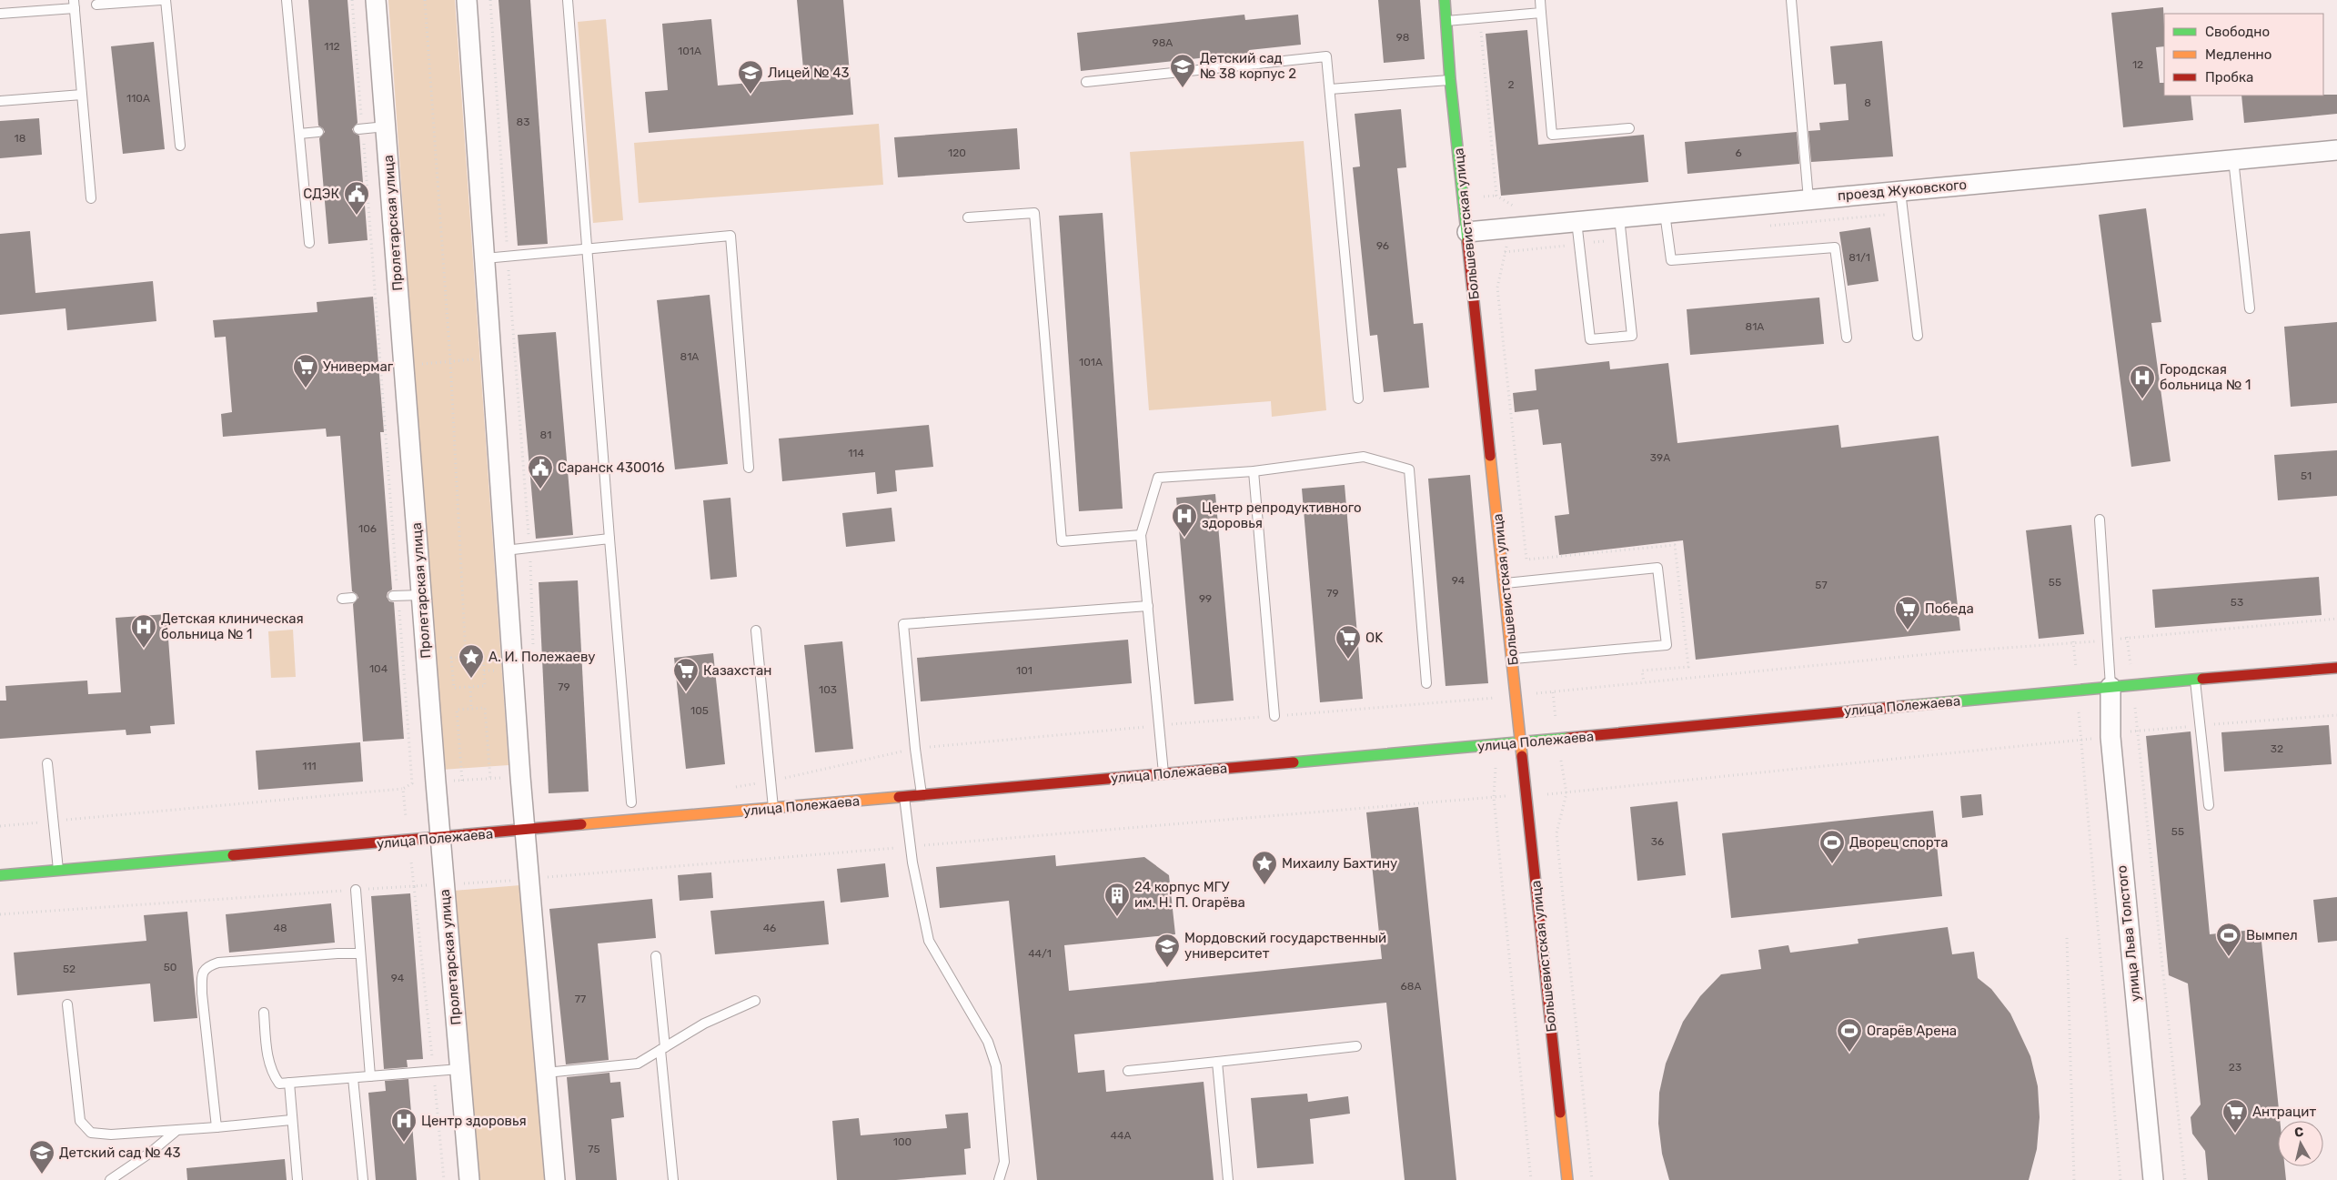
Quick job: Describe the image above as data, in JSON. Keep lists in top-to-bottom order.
{
  "streets": {
    "main road": ["Большевистская улица", "улица Полежаева"],
    "street": ["проезд Жуковского", "Пролетарская улица", "улица Льва Толстого"]
  },
  "crossings": [
    ["проезд Жуковского", "Большевистская улица"],
    ["Пролетарская улица", "улица Полежаева"],
    ["Большевистская улица", "улица Полежаева"],
    ["улица Полежаева", "улица Льва Толстого"]
  ],
  "places": {
    "school or university": [
      "Детский сад № 38 корпус 2",
      "Лицей № 43",
      "Мордовский государственный университет",
      "Детский сад № 43"
    ],
    "public building": ["СДЭК", "Саранск 430016"],
    "supermarket": [
      "Универмаг",
      "Победа",
      "OK",
      "Казахстан",
      "Антрацит"
    ],
    "hospital": [
      "Городская больница № 1",
      "Центр репродуктивного здоровья",
      "Детская клиническая больница № 1",
      "Центр здоровья"
    ],
    "place": ["А. И. Полежаеву", "Михаилу Бахтину"],
    "sports": ["Дворец cпорта", "Вымпел", "Огарёв Арена"],
    "building": ["24 корпус МГУ им. Н. П. Огарёва"]
  },
  "house_numbers": [
    "98",
    "98А",
    "112",
    "101А",
    "12",
    "2",
    "110А",
    "8",
    "83",
    "18",
    "120",
    "6",
    "96",
    "81/1",
    "81А",
    "81А",
    "101А",
    "81",
    "114",
    "39А",
    "51",
    "106",
    "94",
    "55",
    "57",
    "79",
    "99",
    "53",
    "104",
    "101",
    "79",
    "103",
    "105",
    "32",
    "111",
    "55",
    "36",
    "48",
    "46",
    "44/1",
    "50",
    "52",
    "94",
    "68А",
    "77",
    "23",
    "44А",
    "100",
    "75"
  ],
  "legend": ["Свободно", "Медленно", "Пробка"],
  "north": "top"
}
